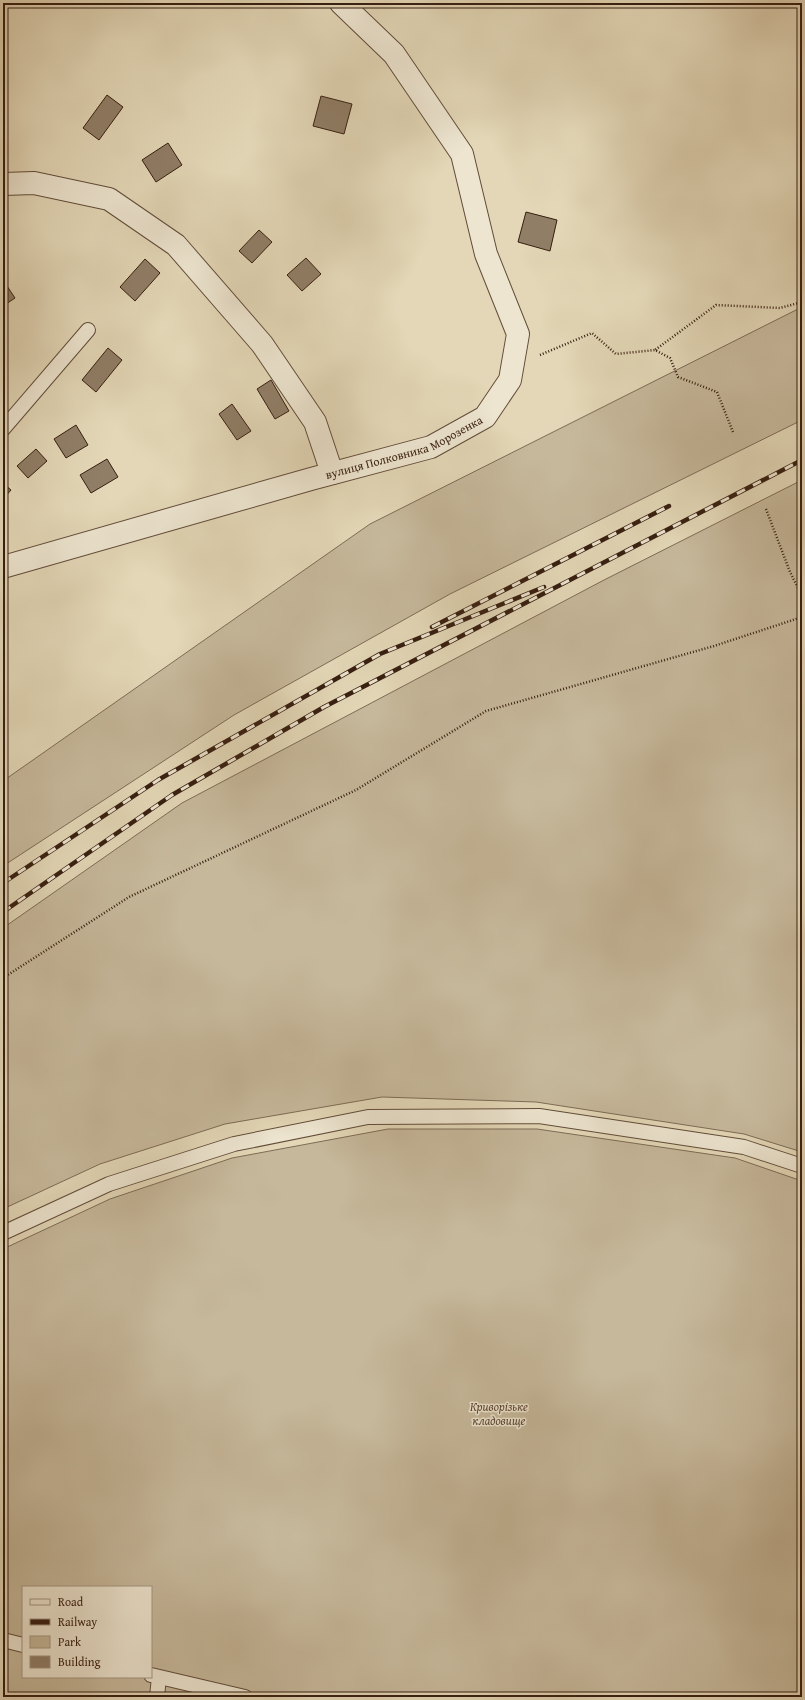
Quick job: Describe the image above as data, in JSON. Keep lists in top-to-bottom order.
{
  "streets": {
    "street": ["вулиця Полковника Морозенка"]
  },
  "parks": ["Криворізьке кладовище"],
  "legend": [
    "Road",
    "Railway",
    "Park",
    "Building"
  ]
}
